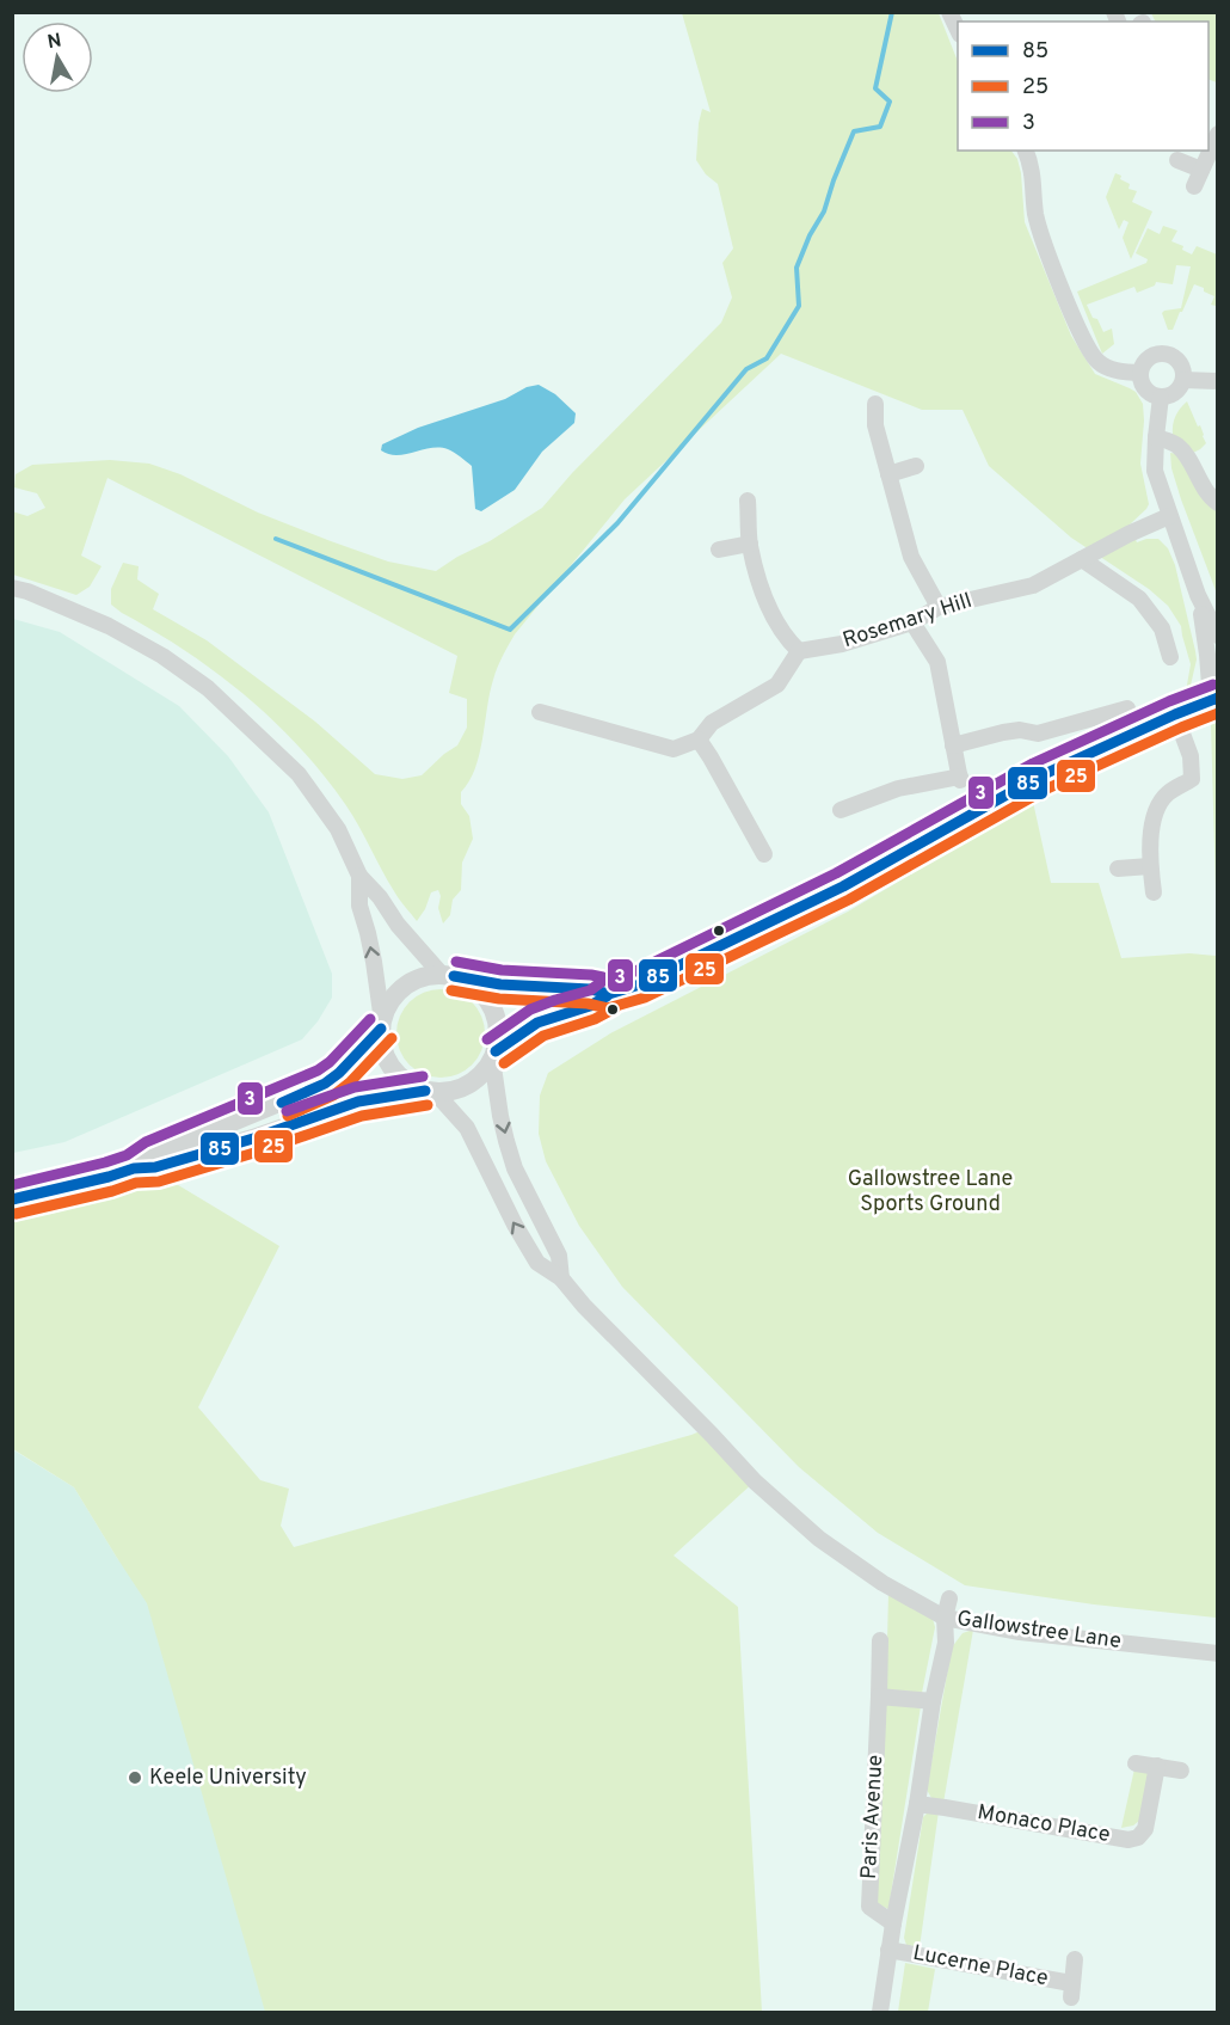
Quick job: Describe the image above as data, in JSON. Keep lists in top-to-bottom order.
{
  "streets": {
    "street": [
      "Rosemary Hill",
      "Gallowstree Lane",
      "Paris Avenue",
      "Monaco Place",
      "Lucerne Place"
    ]
  },
  "crossings": [
    ["Gallowstree Lane", "Paris Avenue"],
    ["Paris Avenue", "Monaco Place"],
    ["Paris Avenue", "Lucerne Place"]
  ],
  "parks": ["Gallowstree Lane Sports Ground"],
  "places": ["Keele University"],
  "lines": ["transit line 3", "transit line 85", "transit line 25"],
  "legend": ["85", "25", "3"],
  "north": "top"
}
